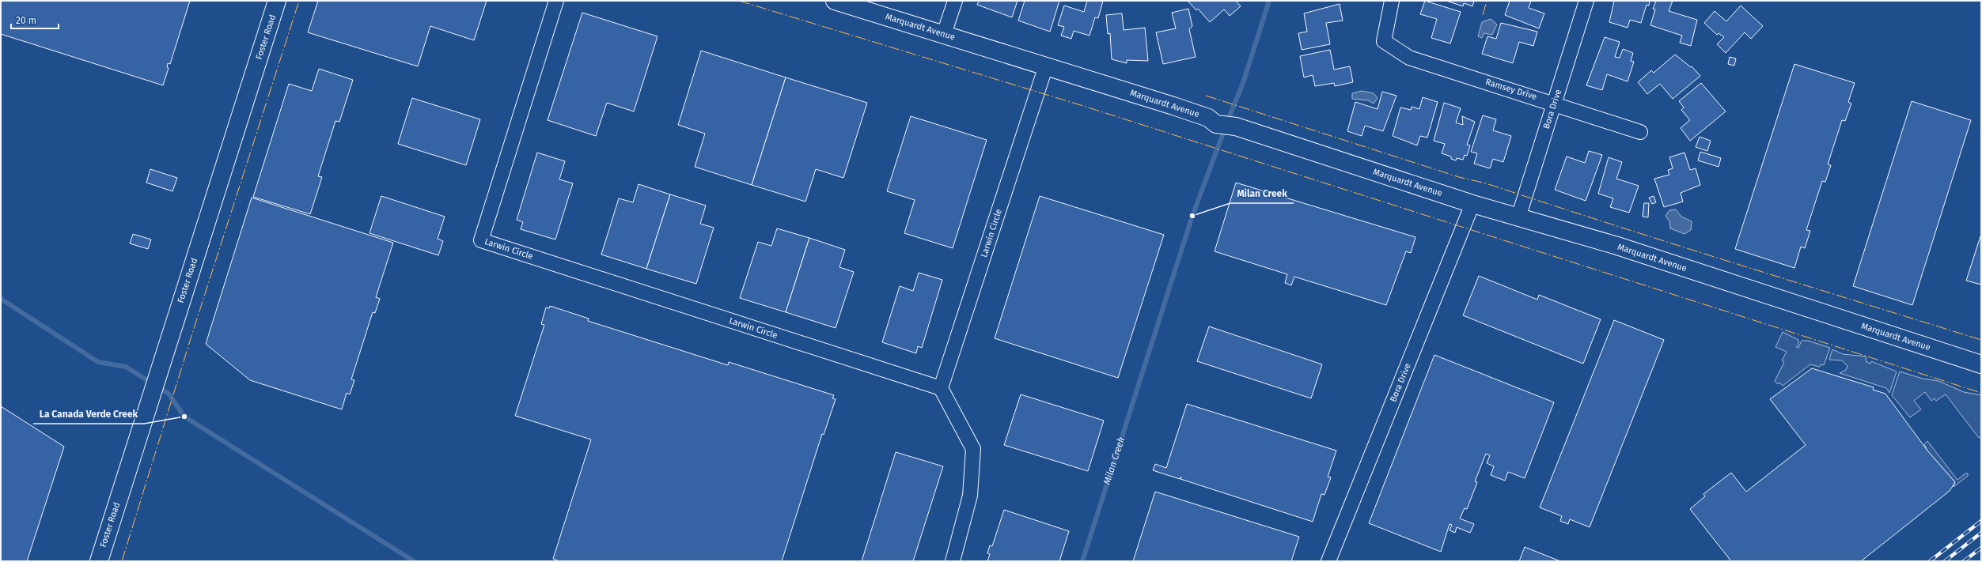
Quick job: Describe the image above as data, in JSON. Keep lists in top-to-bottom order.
{
  "streets": {
    "street": [
      "Marquardt Avenue",
      "Foster Road",
      "Ramsey Drive",
      "Bora Drive",
      "Larwin Circle"
    ]
  },
  "crossings": [
    ["Marquardt Avenue", "Bora Drive"],
    ["Marquardt Avenue", "Larwin Circle"],
    ["Ramsey Drive", "Bora Drive"]
  ],
  "water": ["Milan Creek"],
  "places": ["Milan Creek", "La Canada Verde Creek"],
  "scale_bar": "20 m"
}
